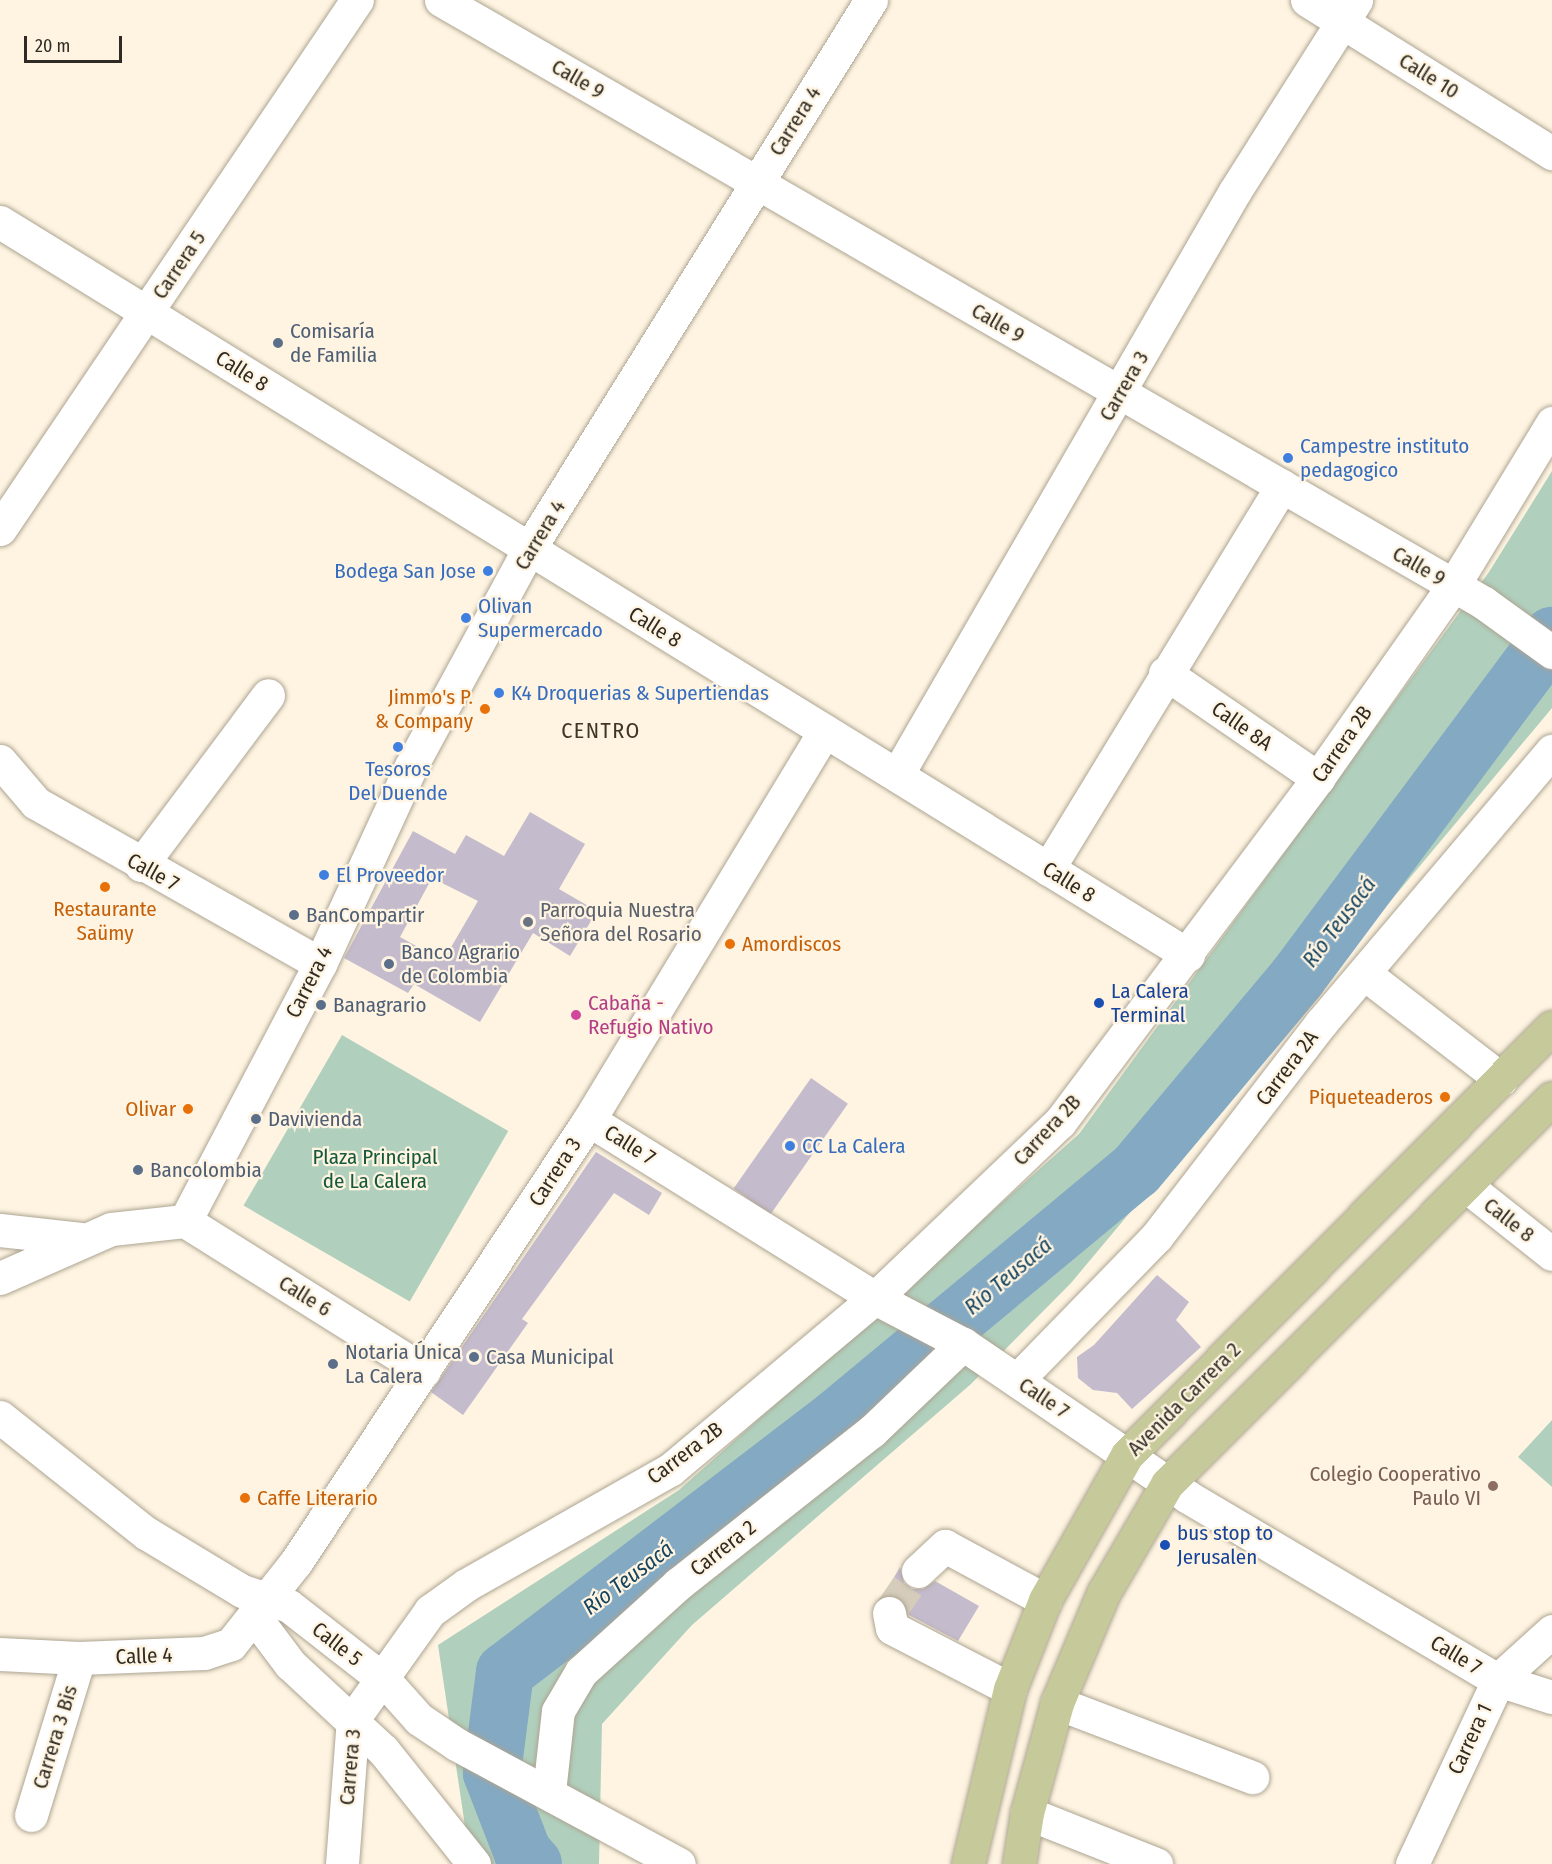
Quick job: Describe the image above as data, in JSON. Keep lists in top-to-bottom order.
{
  "streets": {
    "main road": ["Avenida Carrera 2"],
    "street": [
      "Calle 10",
      "Calle 9",
      "Carrera 4",
      "Carrera 5",
      "Calle 8",
      "Carrera 3",
      "Calle 8A",
      "Carrera 2B",
      "Calle 7",
      "Carrera 2A",
      "Calle 6",
      "Carrera 2",
      "Calle 5",
      "Calle 4",
      "Carrera 3 Bis",
      "Carrera 1"
    ]
  },
  "crossings": [
    ["Calle 10", "Carrera 3"],
    ["Calle 9", "Carrera 4"],
    ["Calle 9", "Carrera 3"],
    ["Calle 9", "Carrera 2B"],
    ["Carrera 4", "Calle 8"],
    ["Carrera 4", "Calle 7"],
    ["Carrera 4", "Calle 6"],
    ["Carrera 5", "Calle 8"],
    ["Calle 8", "Carrera 3"],
    ["Calle 8", "Carrera 2B"],
    ["Carrera 3", "Carrera 2B"],
    ["Carrera 3", "Calle 7"],
    ["Carrera 3", "Calle 6"],
    ["Carrera 3", "Calle 5"],
    ["Carrera 3", "Calle 4"],
    ["Calle 8A", "Carrera 2B"],
    ["Carrera 2B", "Calle 7"],
    ["Carrera 2B", "Calle 5"],
    ["Calle 7", "Carrera 2A"],
    ["Calle 7", "Avenida Carrera 2"],
    ["Calle 7", "Carrera 2"],
    ["Calle 7", "Carrera 1"],
    ["Carrera 2", "Calle 5"],
    ["Calle 5", "Calle 4"],
    ["Calle 4", "Carrera 3 Bis"]
  ],
  "districts": ["CENTRO"],
  "water": ["Río Teusacá"],
  "parks": ["Plaza Principal de La Calera"],
  "places": [
    "Comisaría de Familia",
    "Campestre instituto pedagogico",
    "Bodega San Jose",
    "Olivan Supermercado",
    "K4 Droquerias & Supertiendas",
    "Jimmo's P. & Company",
    "Tesoros Del Duende",
    "El Proveedor",
    "Restaurante Saümy",
    "BanCompartir",
    "Parroquia Nuestra Señora del Rosario",
    "Amordiscos",
    "Banco Agrario de Colombia",
    "La Calera Terminal",
    "Banagrario",
    "Cabaña - Refugio Nativo",
    "Piqueteaderos",
    "Olivar",
    "Davivienda",
    "CC La Calera",
    "Bancolombia",
    "Casa Municipal",
    "Notaria Única La Calera",
    "Colegio Cooperativo Paulo VI",
    "Caffe Literario",
    "bus stop to Jerusalen"
  ],
  "scale_bar": "20 m"
}
